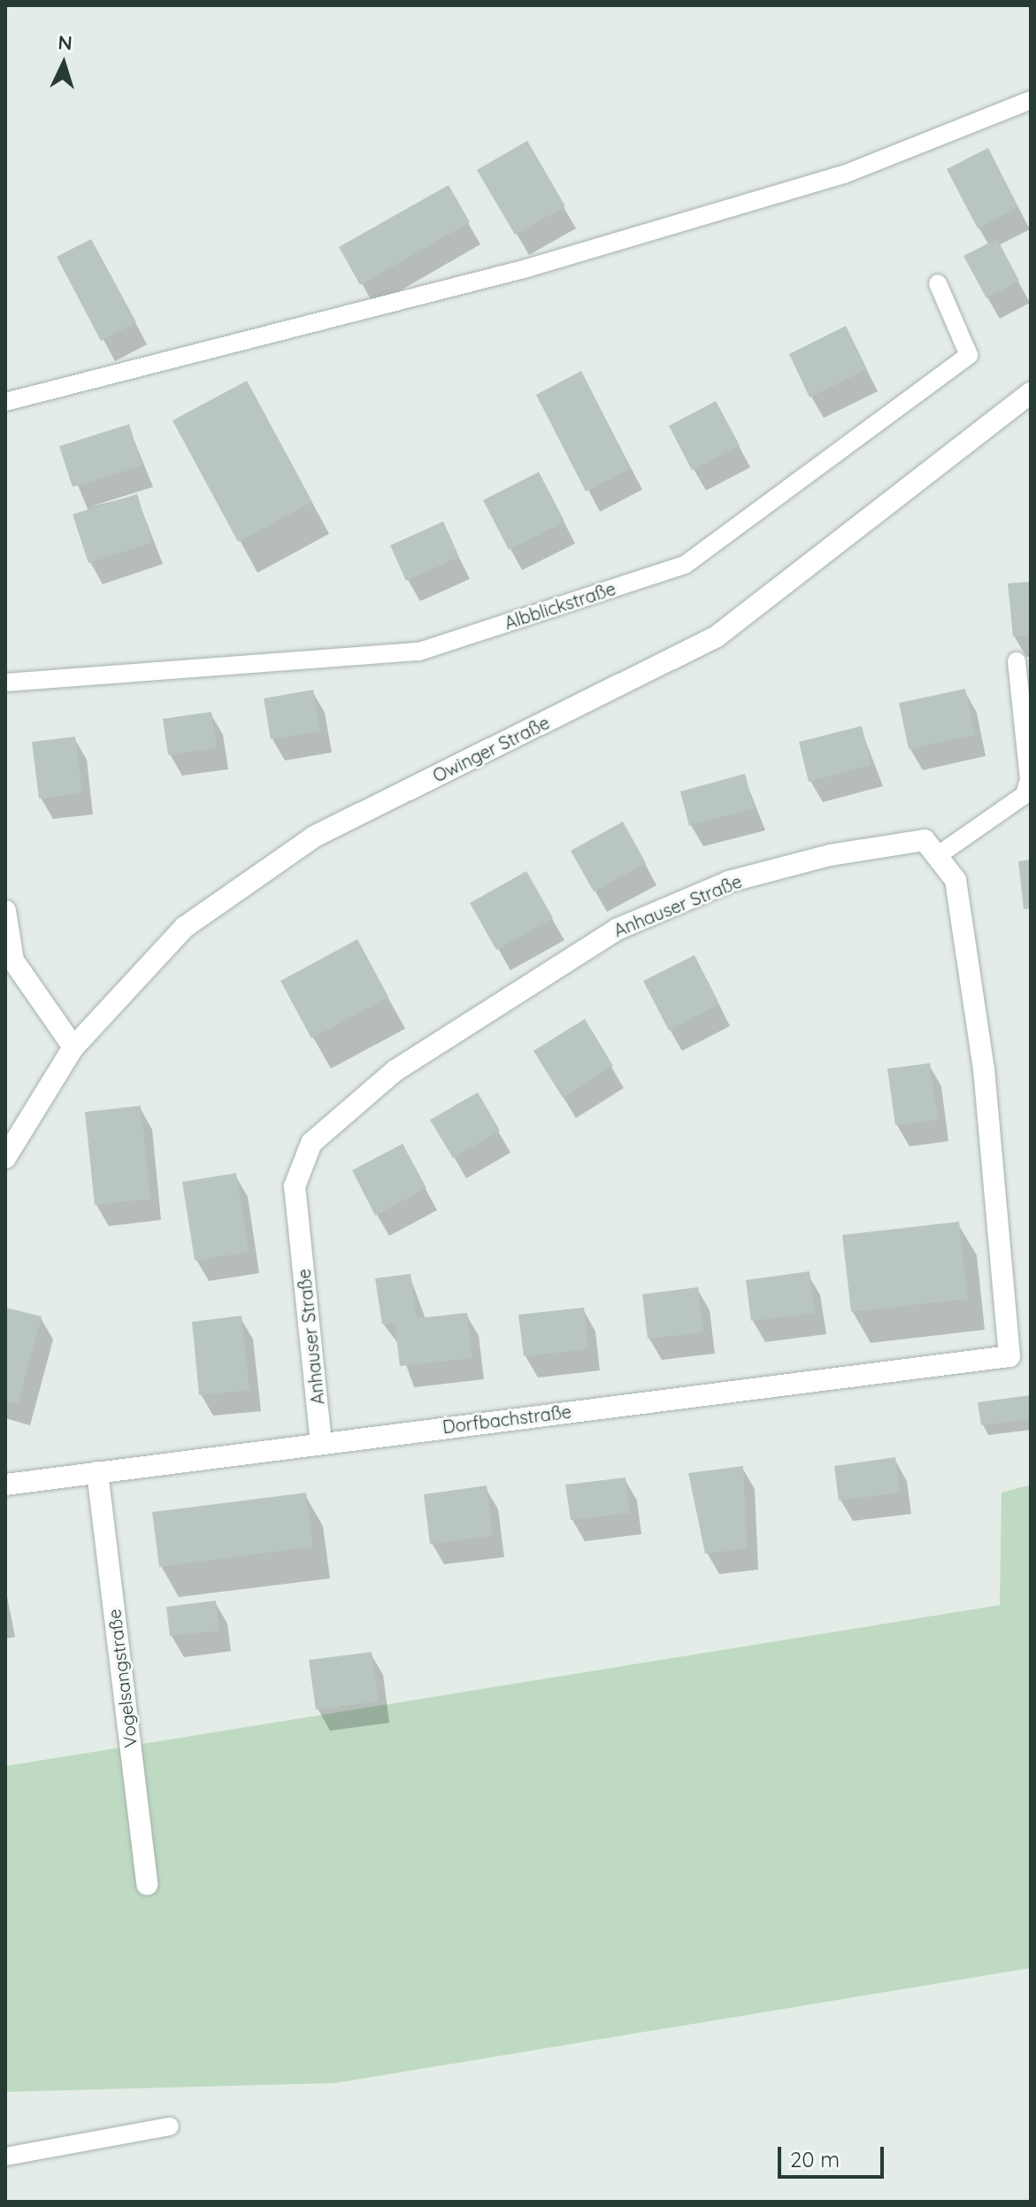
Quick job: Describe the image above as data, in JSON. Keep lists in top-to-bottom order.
{
  "streets": {
    "street": [
      "Owinger Straße",
      "Anhauser Straße",
      "Dorfbachstraße",
      "Vogelsangstraße"
    ],
    "lane": ["Albblickstraße"]
  },
  "crossings": [
    ["Anhauser Straße", "Dorfbachstraße"],
    ["Dorfbachstraße", "Vogelsangstraße"]
  ],
  "scale_bar": "20 m",
  "north": "top"
}
